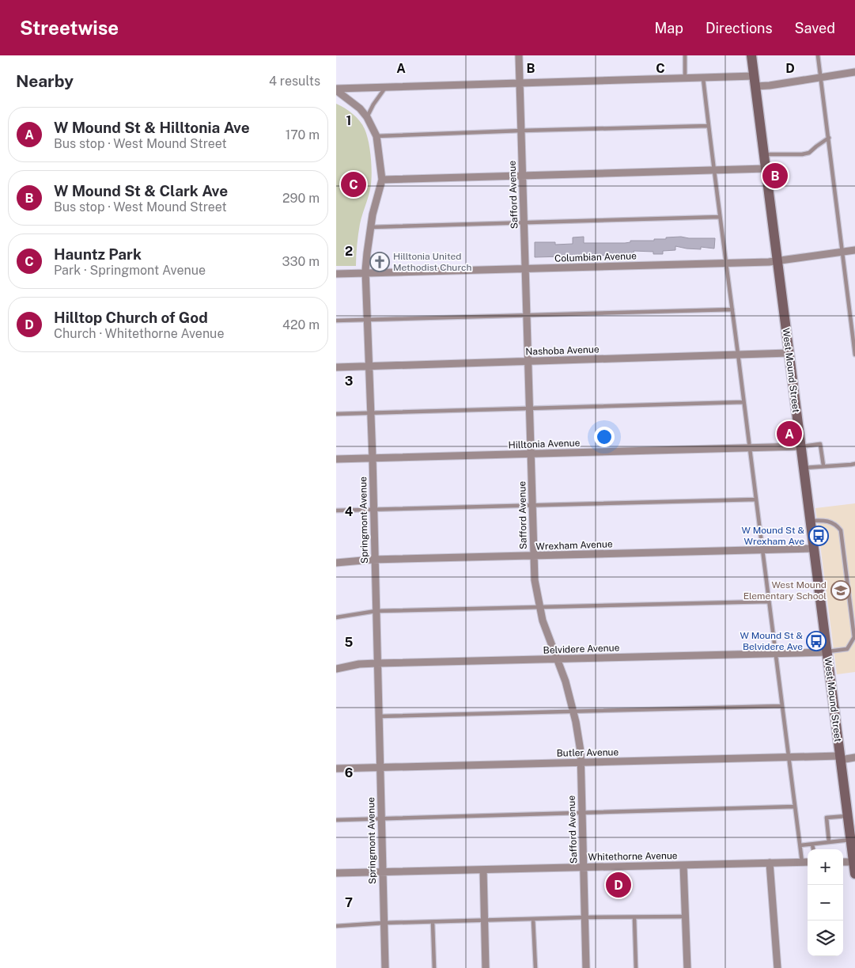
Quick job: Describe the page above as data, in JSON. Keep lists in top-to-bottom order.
{
  "streets": {
    "street": [
      "Safford Avenue",
      "Columbian Avenue",
      "Nashoba Avenue",
      "West Mound Street",
      "Hilltonia Avenue",
      "Springmont Avenue",
      "Wrexham Avenue",
      "Belvidere Avenue",
      "Butler Avenue",
      "Whitethorne Avenue"
    ]
  },
  "crossings": [
    ["Safford Avenue", "Columbian Avenue"],
    ["Safford Avenue", "Nashoba Avenue"],
    ["Safford Avenue", "Hilltonia Avenue"],
    ["Safford Avenue", "Wrexham Avenue"],
    ["Safford Avenue", "Belvidere Avenue"],
    ["Safford Avenue", "Butler Avenue"],
    ["Safford Avenue", "Whitethorne Avenue"],
    ["Columbian Avenue", "West Mound Street"],
    ["Columbian Avenue", "Springmont Avenue"],
    ["Nashoba Avenue", "West Mound Street"],
    ["Nashoba Avenue", "Springmont Avenue"],
    ["West Mound Street", "Hilltonia Avenue"],
    ["West Mound Street", "Wrexham Avenue"],
    ["West Mound Street", "Belvidere Avenue"],
    ["West Mound Street", "Butler Avenue"],
    ["Hilltonia Avenue", "Springmont Avenue"],
    ["Springmont Avenue", "Wrexham Avenue"],
    ["Springmont Avenue", "Belvidere Avenue"],
    ["Springmont Avenue", "Butler Avenue"],
    ["Springmont Avenue", "Whitethorne Avenue"]
  ],
  "places": {
    "church": ["Hilltonia United Methodist Church"],
    "bus stop": ["W Mound St & Wrexham Ave", "W Mound St & Belvidere Ave"],
    "school or university": ["West Mound Elementary School"]
  },
  "page": {
    "header": "Streetwise",
    "nav": ["Map", "Directions", "Saved"],
    "heading": ["Nearby", "4 results"],
    "list": [
      {
        "mark": "A",
        "name": "W Mound St & Hilltonia Ave",
        "note": "Bus stop · West Mound Street",
        "value": "170 m"
      },
      {
        "mark": "B",
        "name": "W Mound St & Clark Ave",
        "note": "Bus stop · West Mound Street",
        "value": "290 m"
      },
      {
        "mark": "C",
        "name": "Hauntz Park",
        "note": "Park · Springmont Avenue",
        "value": "330 m"
      },
      {
        "mark": "D",
        "name": "Hilltop Church of God",
        "note": "Church · Whitethorne Avenue",
        "value": "420 m"
      }
    ],
    "pins": [
      "B",
      "C",
      "A",
      "D"
    ],
    "map_buttons": ["+", "−"]
  },
  "grid": {
    "columns": [
      "A",
      "B",
      "C",
      "D"
    ],
    "rows": [
      "1",
      "2",
      "3",
      "4",
      "5",
      "6",
      "7"
    ]
  }
}
